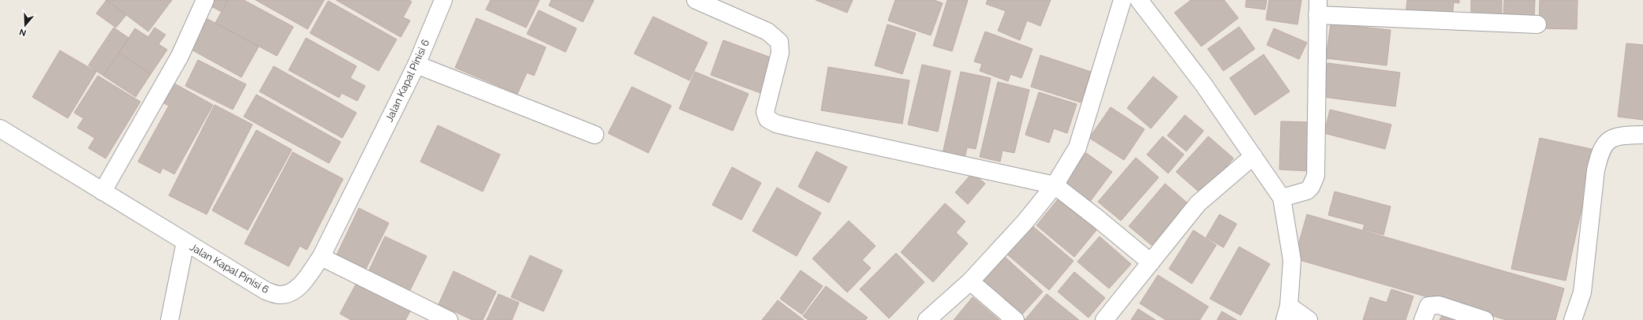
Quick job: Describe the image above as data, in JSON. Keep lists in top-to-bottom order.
{
  "streets": {
    "street": ["Jalan Kapal Pinisi 6"]
  },
  "north": "bottom"
}
